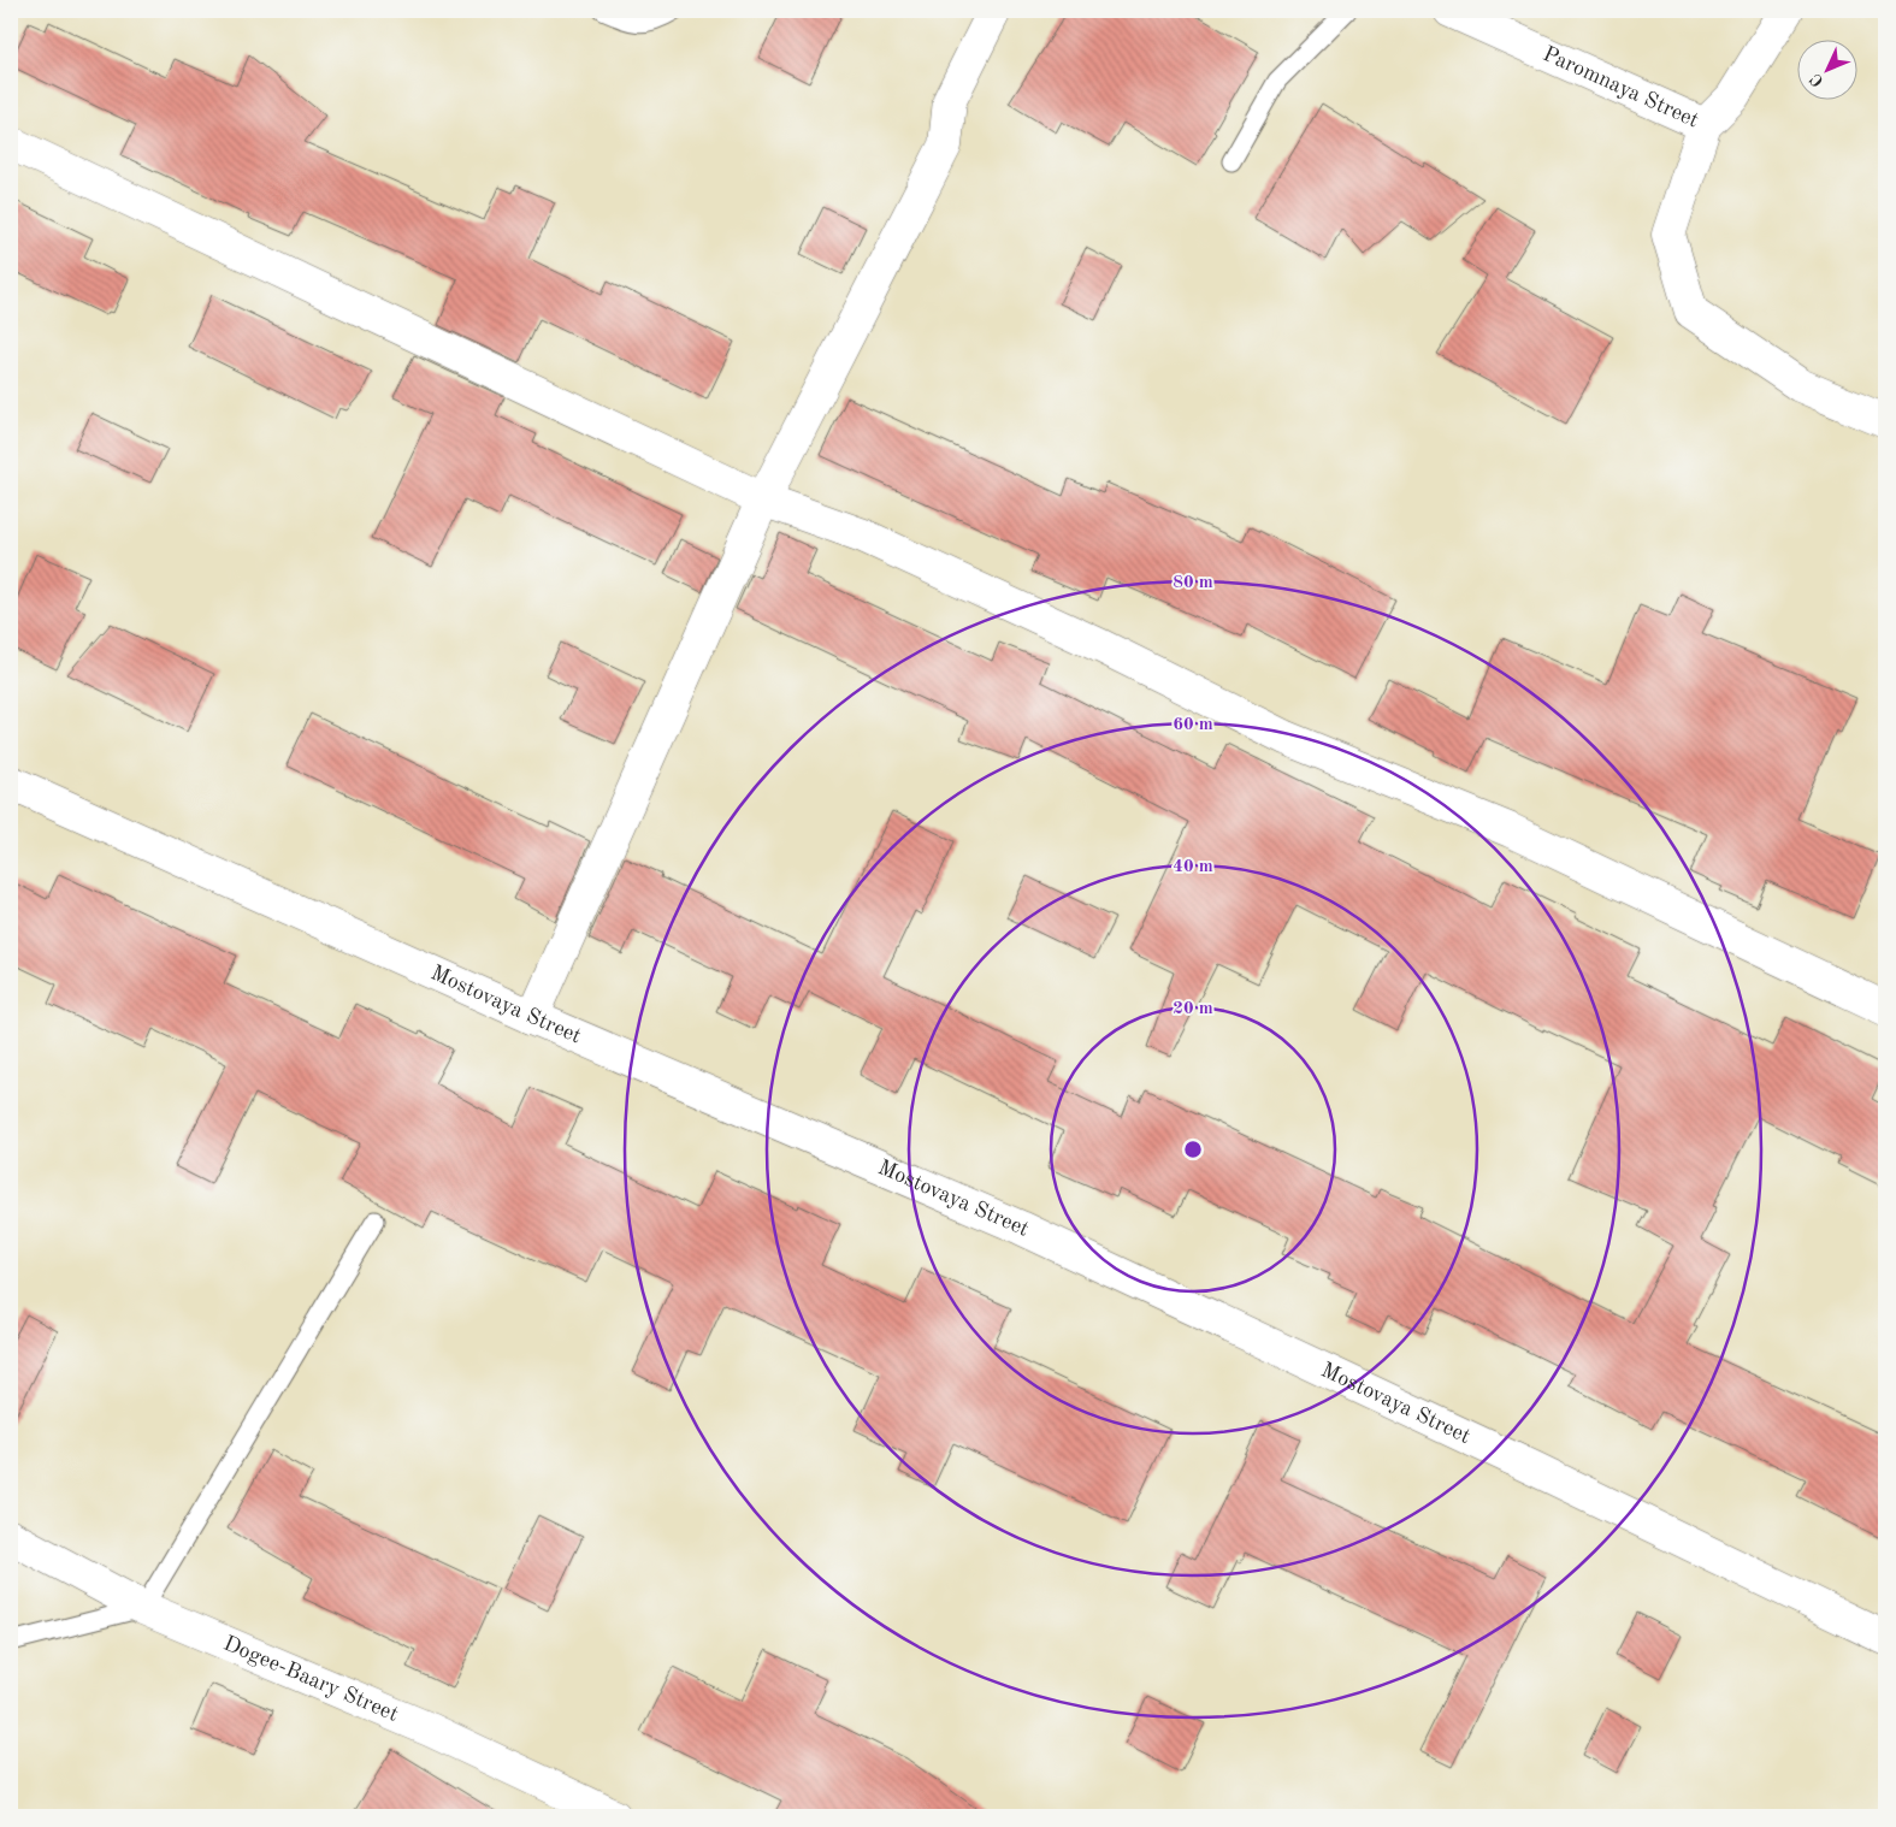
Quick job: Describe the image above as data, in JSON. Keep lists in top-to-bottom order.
{
  "streets": {
    "street": ["Paromnaya Street", "Mostovaya Street", "Dogee-Baary Street"]
  },
  "north": "bottom left",
  "rings": [
    "80 m",
    "60 m",
    "40 m",
    "20 m"
  ]
}
